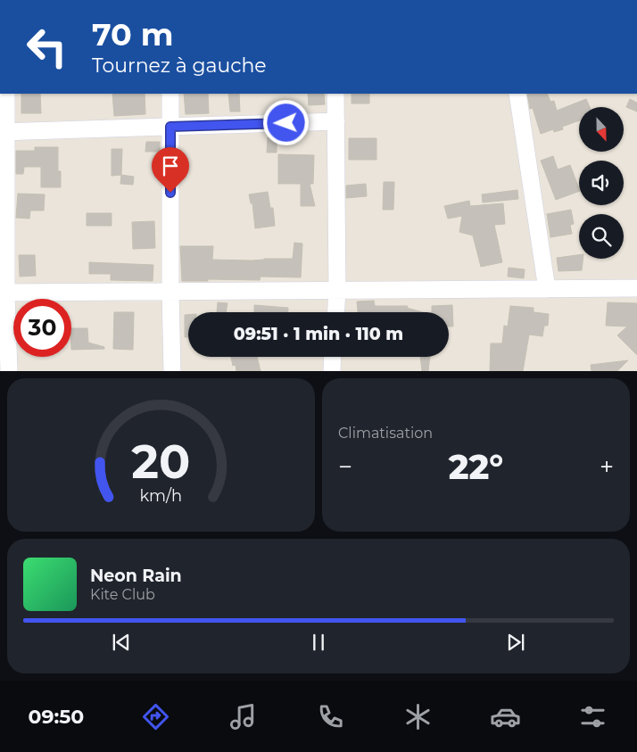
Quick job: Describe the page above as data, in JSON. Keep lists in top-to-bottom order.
{
  "north": "bottom",
  "page": {
    "turn": ["70 m", "Tournez à gauche"],
    "limit": "30",
    "trip": "09:51 · 1 min · 110 m",
    "tile": "Climatisation",
    "heat": ["−", "22°", "+"],
    "song": ["Neon Rain", "Kite Club"],
    "tabs": "09:50",
    "gauge": ["20", "km/h"]
  }
}
